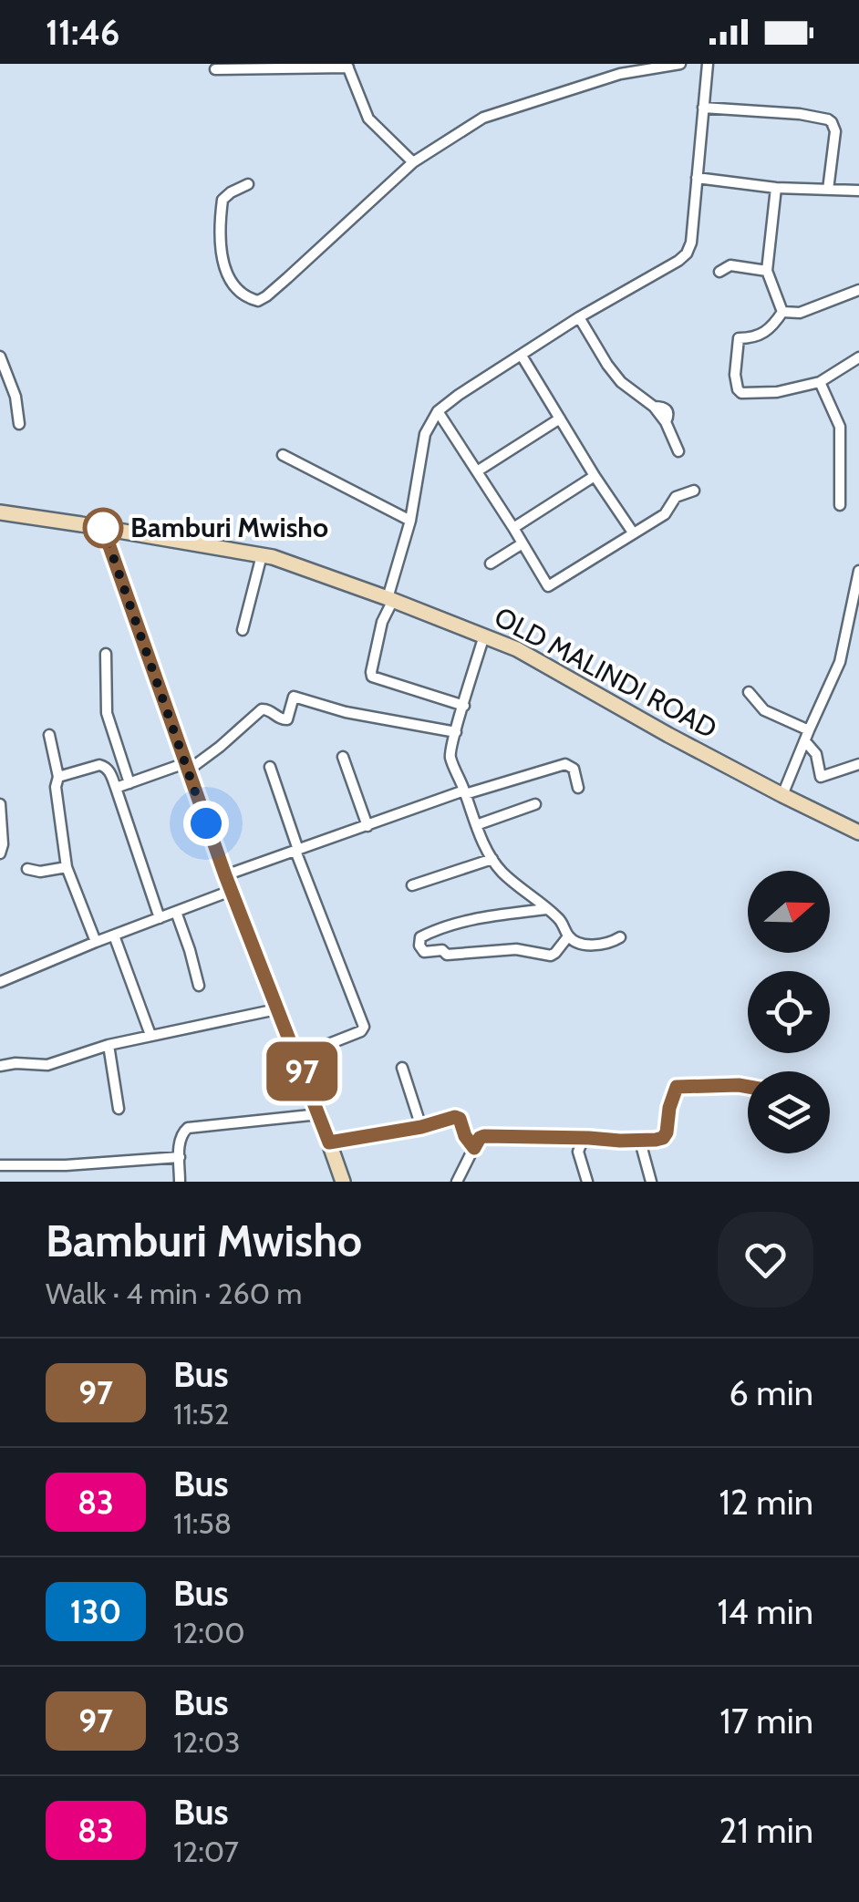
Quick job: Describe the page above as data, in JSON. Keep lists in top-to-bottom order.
{
  "streets": {
    "main road": ["OLD MALINDI ROAD"]
  },
  "places": ["Bamburi Mwisho"],
  "lines": ["bus line 97"],
  "north": "right",
  "page": {
    "status": "11:46",
    "on_map": "97",
    "heading": ["Bamburi Mwisho", "Walk · 4 min · 260 m"],
    "list": [
      {
        "mark": "97",
        "name": "Bus",
        "note": "11:52",
        "value": "6 min"
      },
      {
        "mark": "83",
        "name": "Bus",
        "note": "11:58",
        "value": "12 min"
      },
      {
        "mark": "130",
        "name": "Bus",
        "note": "12:00",
        "value": "14 min"
      },
      {
        "mark": "97",
        "name": "Bus",
        "note": "12:03",
        "value": "17 min"
      },
      {
        "mark": "83",
        "name": "Bus",
        "note": "12:07",
        "value": "21 min"
      }
    ]
  }
}
